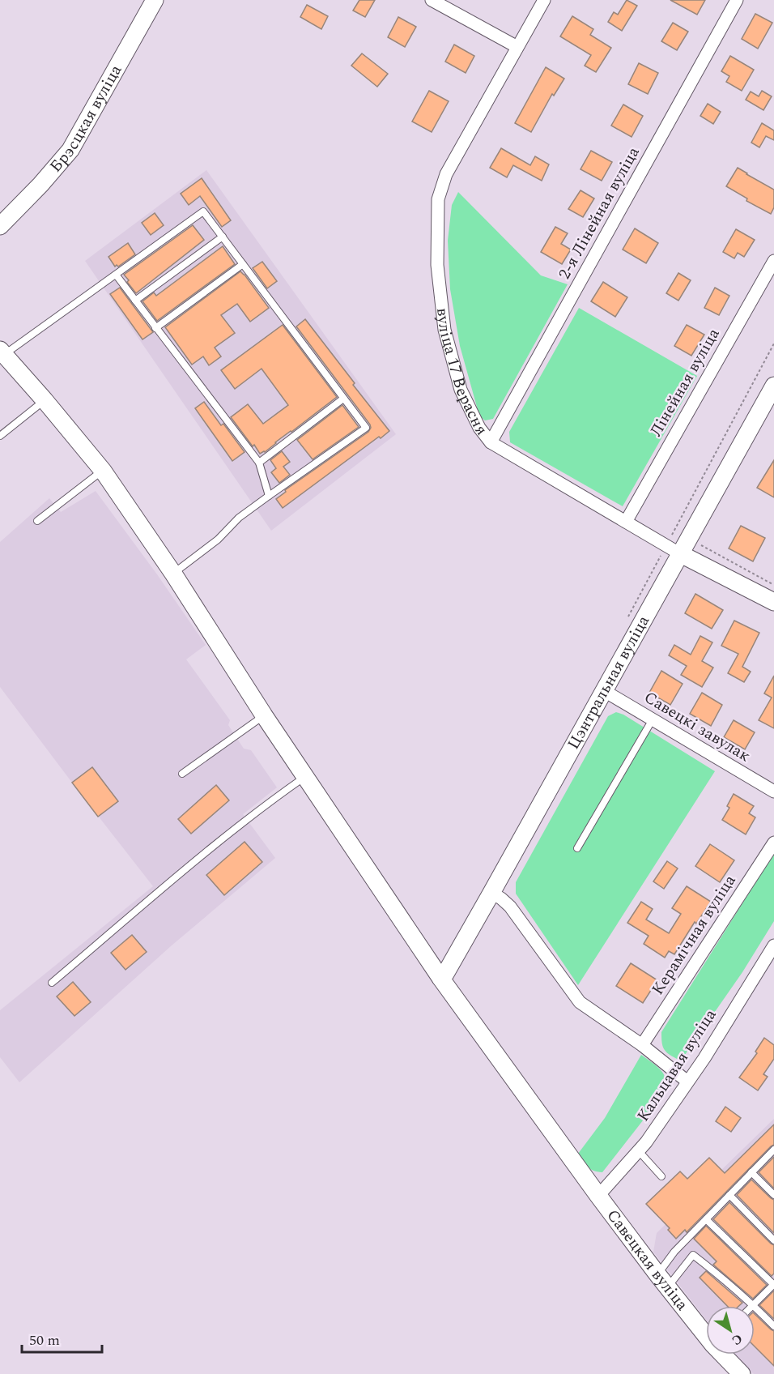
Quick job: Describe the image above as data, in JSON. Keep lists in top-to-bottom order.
{
  "streets": {
    "street": [
      "Брэсцкая вуліца",
      "2-я Лінейная вуліца",
      "вуліца 17 Верасня",
      "Лінейная вуліца",
      "Цэнтральная вуліца",
      "Савецкі завулак",
      "Керамічная вуліца",
      "Кальцавая вуліца",
      "Савецкая вуліца"
    ]
  },
  "crossings": [
    ["2-я Лінейная вуліца", "вуліца 17 Верасня"],
    ["вуліца 17 Верасня", "Лінейная вуліца"],
    ["вуліца 17 Верасня", "Цэнтральная вуліца"],
    ["Цэнтральная вуліца", "Савецкі завулак"],
    ["Цэнтральная вуліца", "Савецкая вуліца"],
    ["Кальцавая вуліца", "Савецкая вуліца"]
  ],
  "scale_bar": "50 m",
  "north": "bottom right"
}
